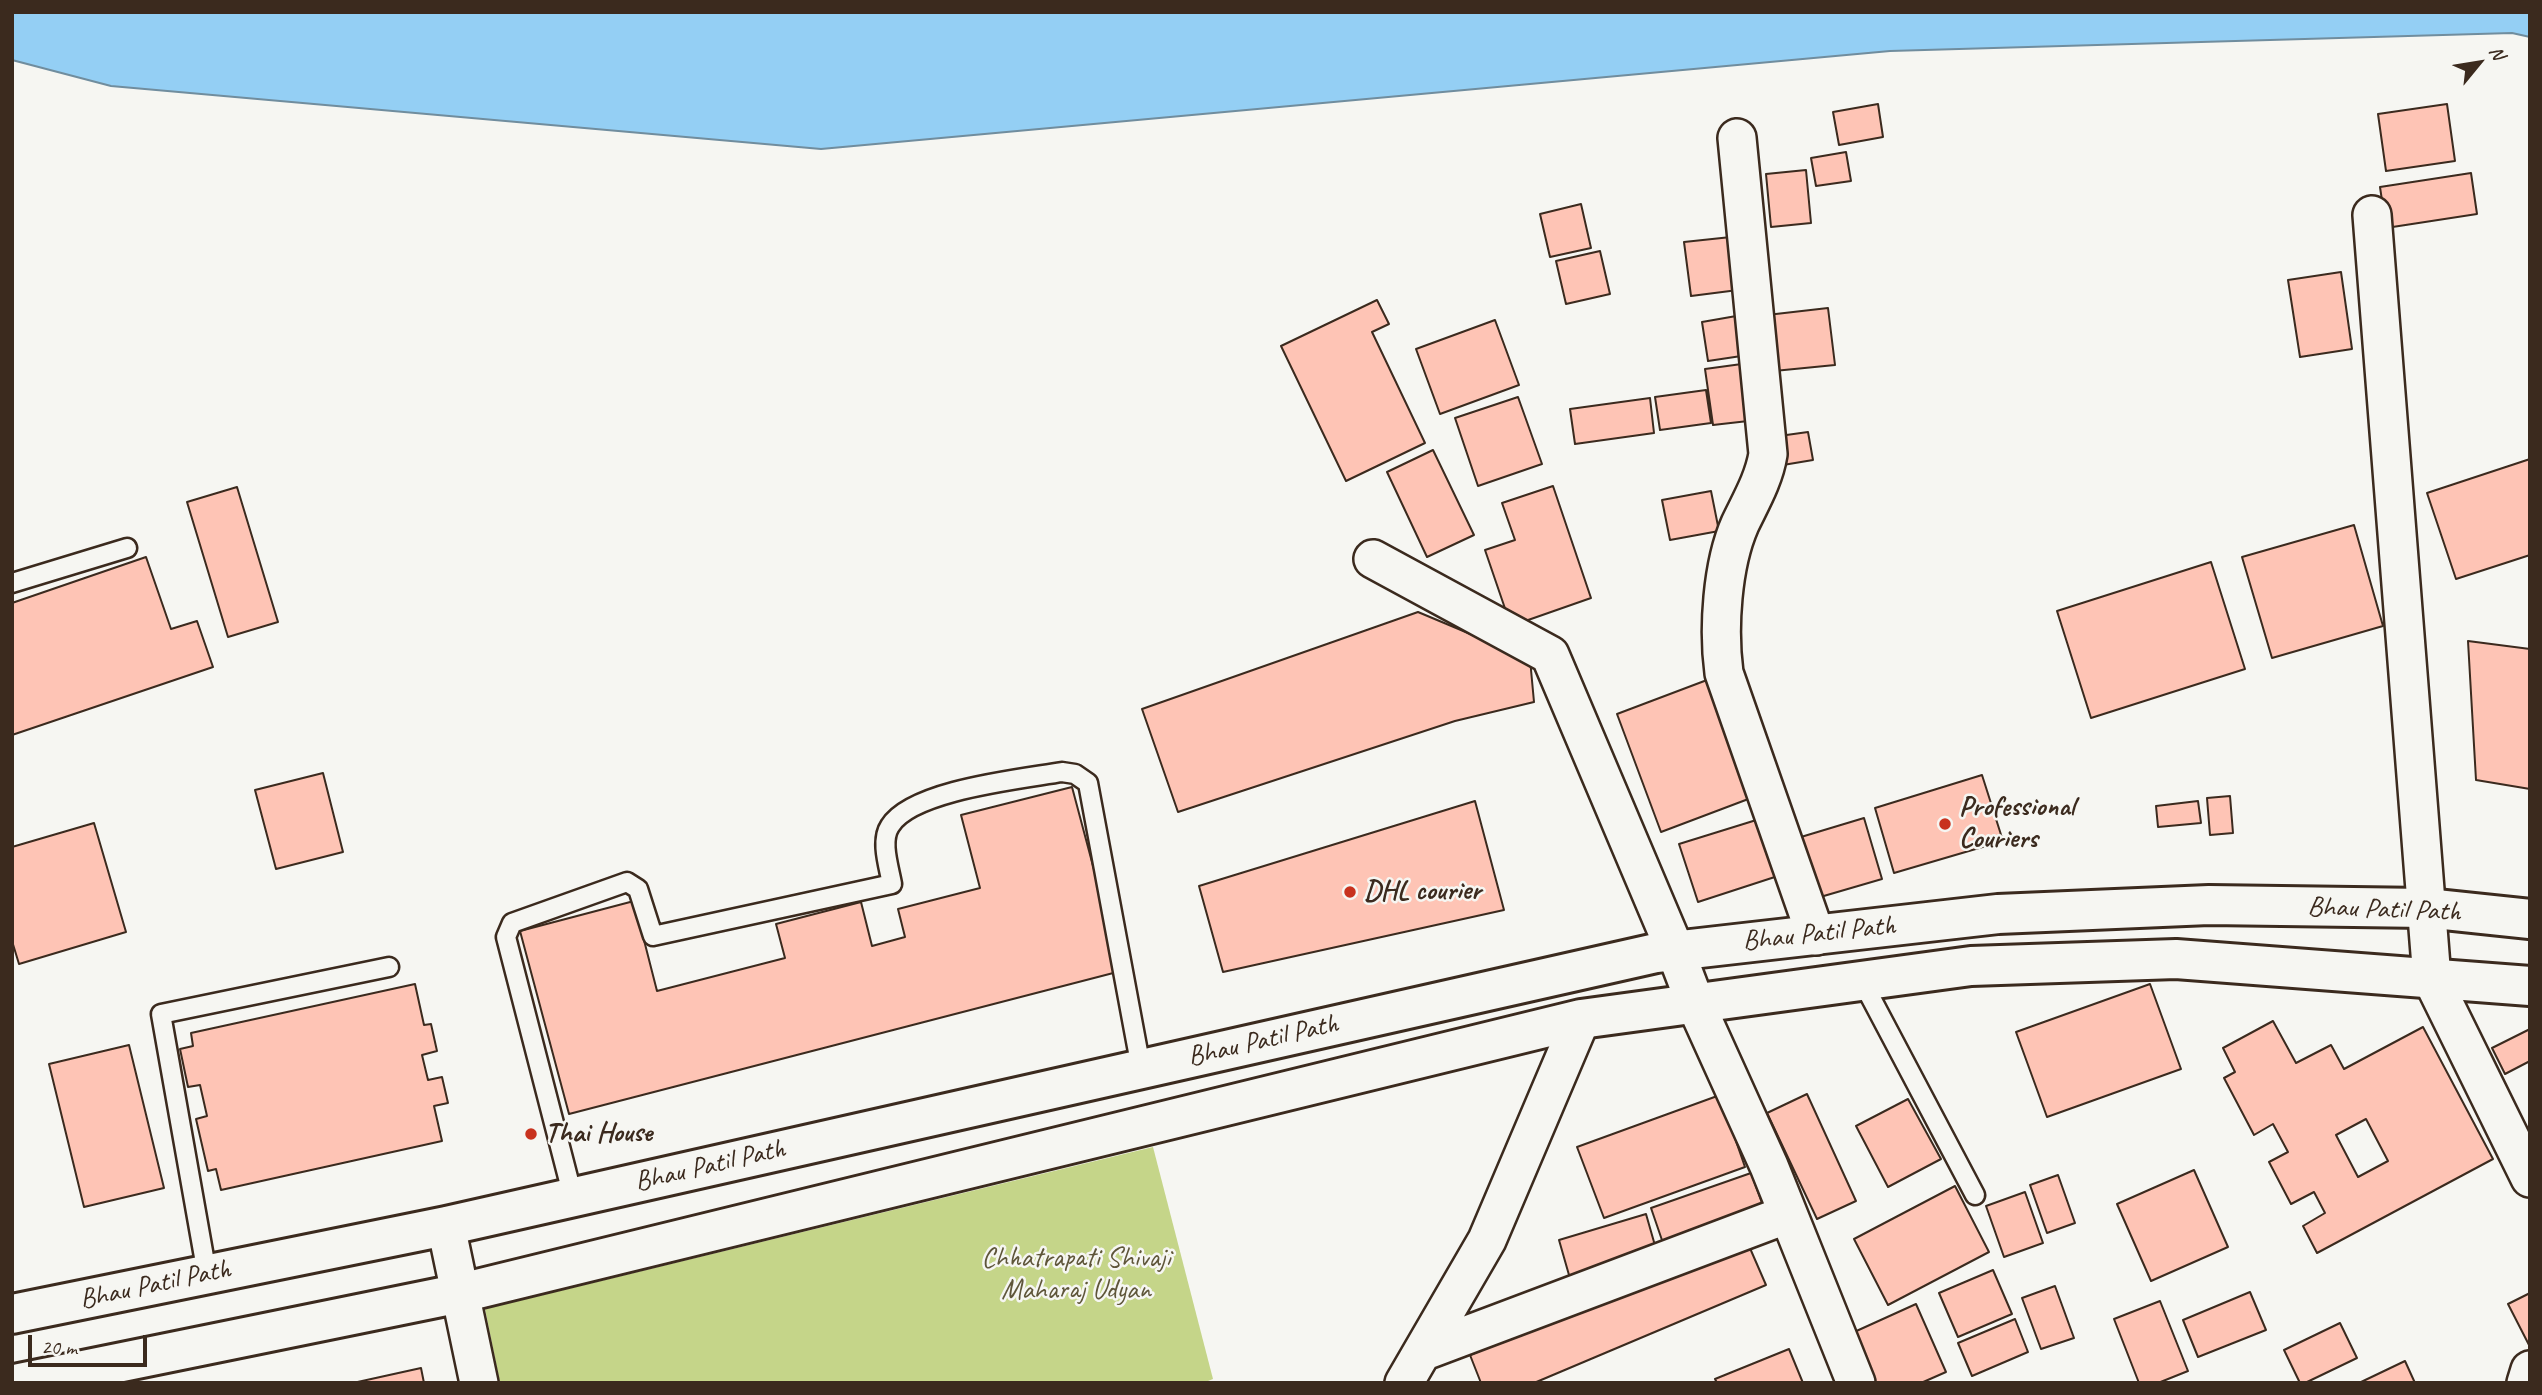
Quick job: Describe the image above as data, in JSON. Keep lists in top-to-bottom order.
{
  "streets": {
    "main road": ["Bhau Patil Path"]
  },
  "parks": ["Chhatrapati Shivaji Maharaj Udyan"],
  "places": ["Professional Couriers", "DHL courier", "Thai House"],
  "scale_bar": "20 m",
  "north": "top right"
}
